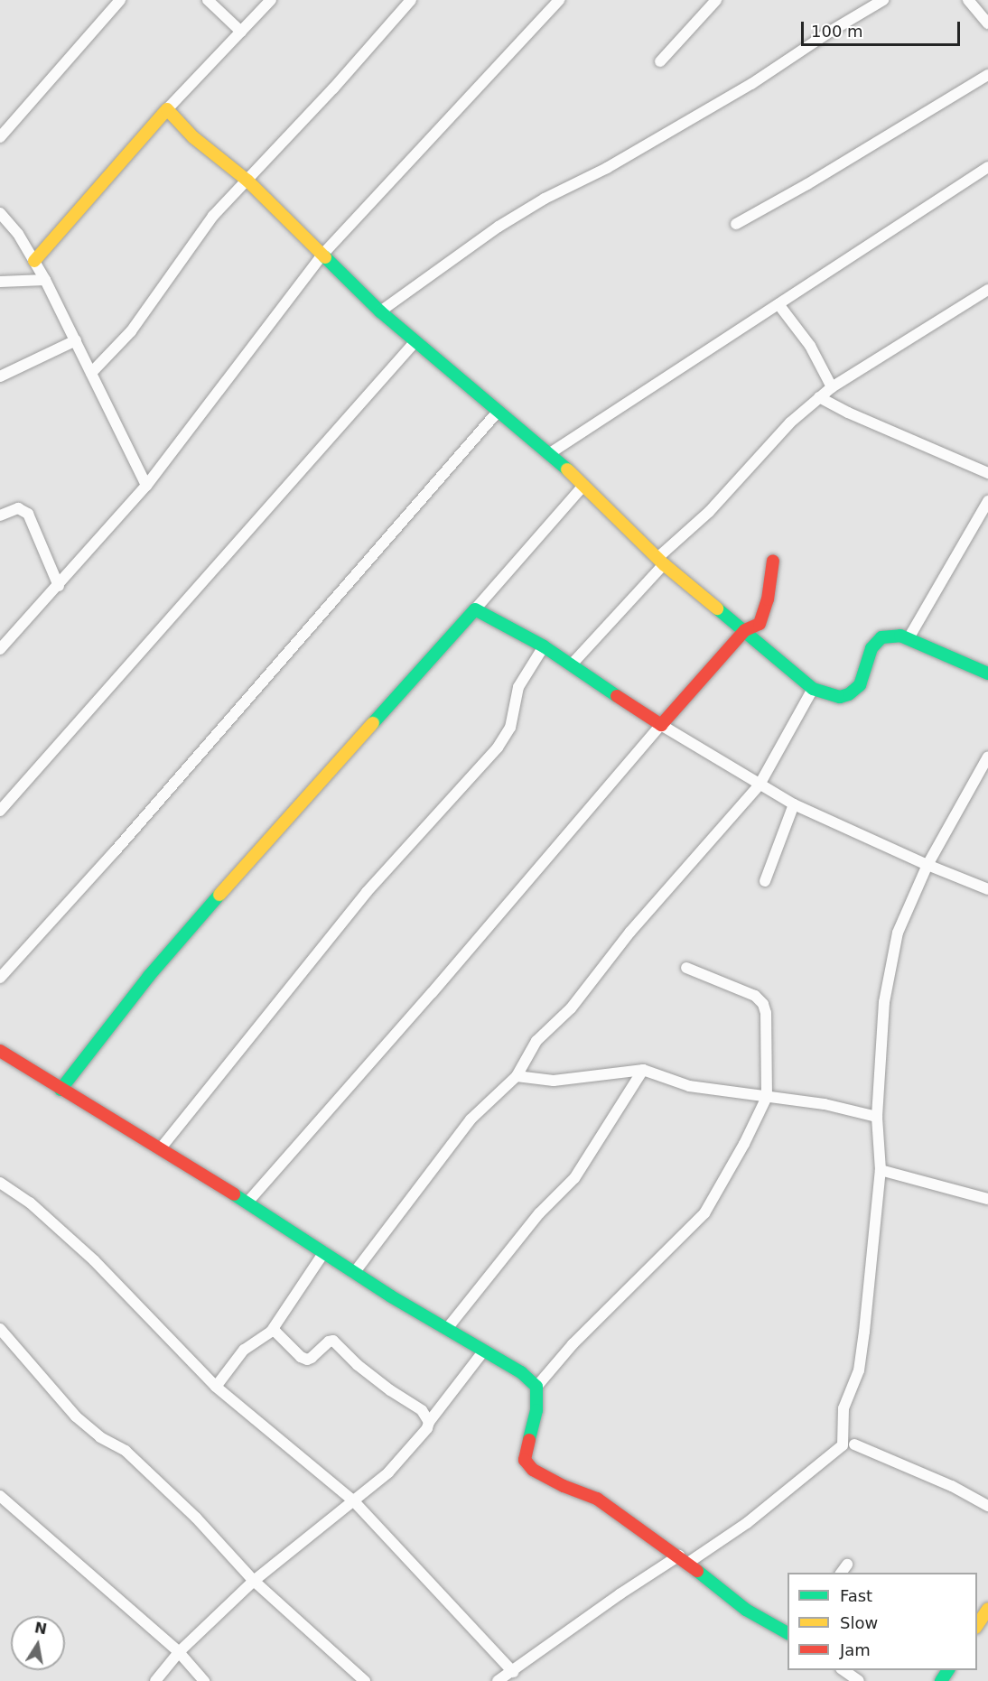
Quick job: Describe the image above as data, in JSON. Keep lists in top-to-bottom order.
{
  "legend": ["Fast", "Slow", "Jam"],
  "scale_bar": "100 m",
  "north": "top"
}
